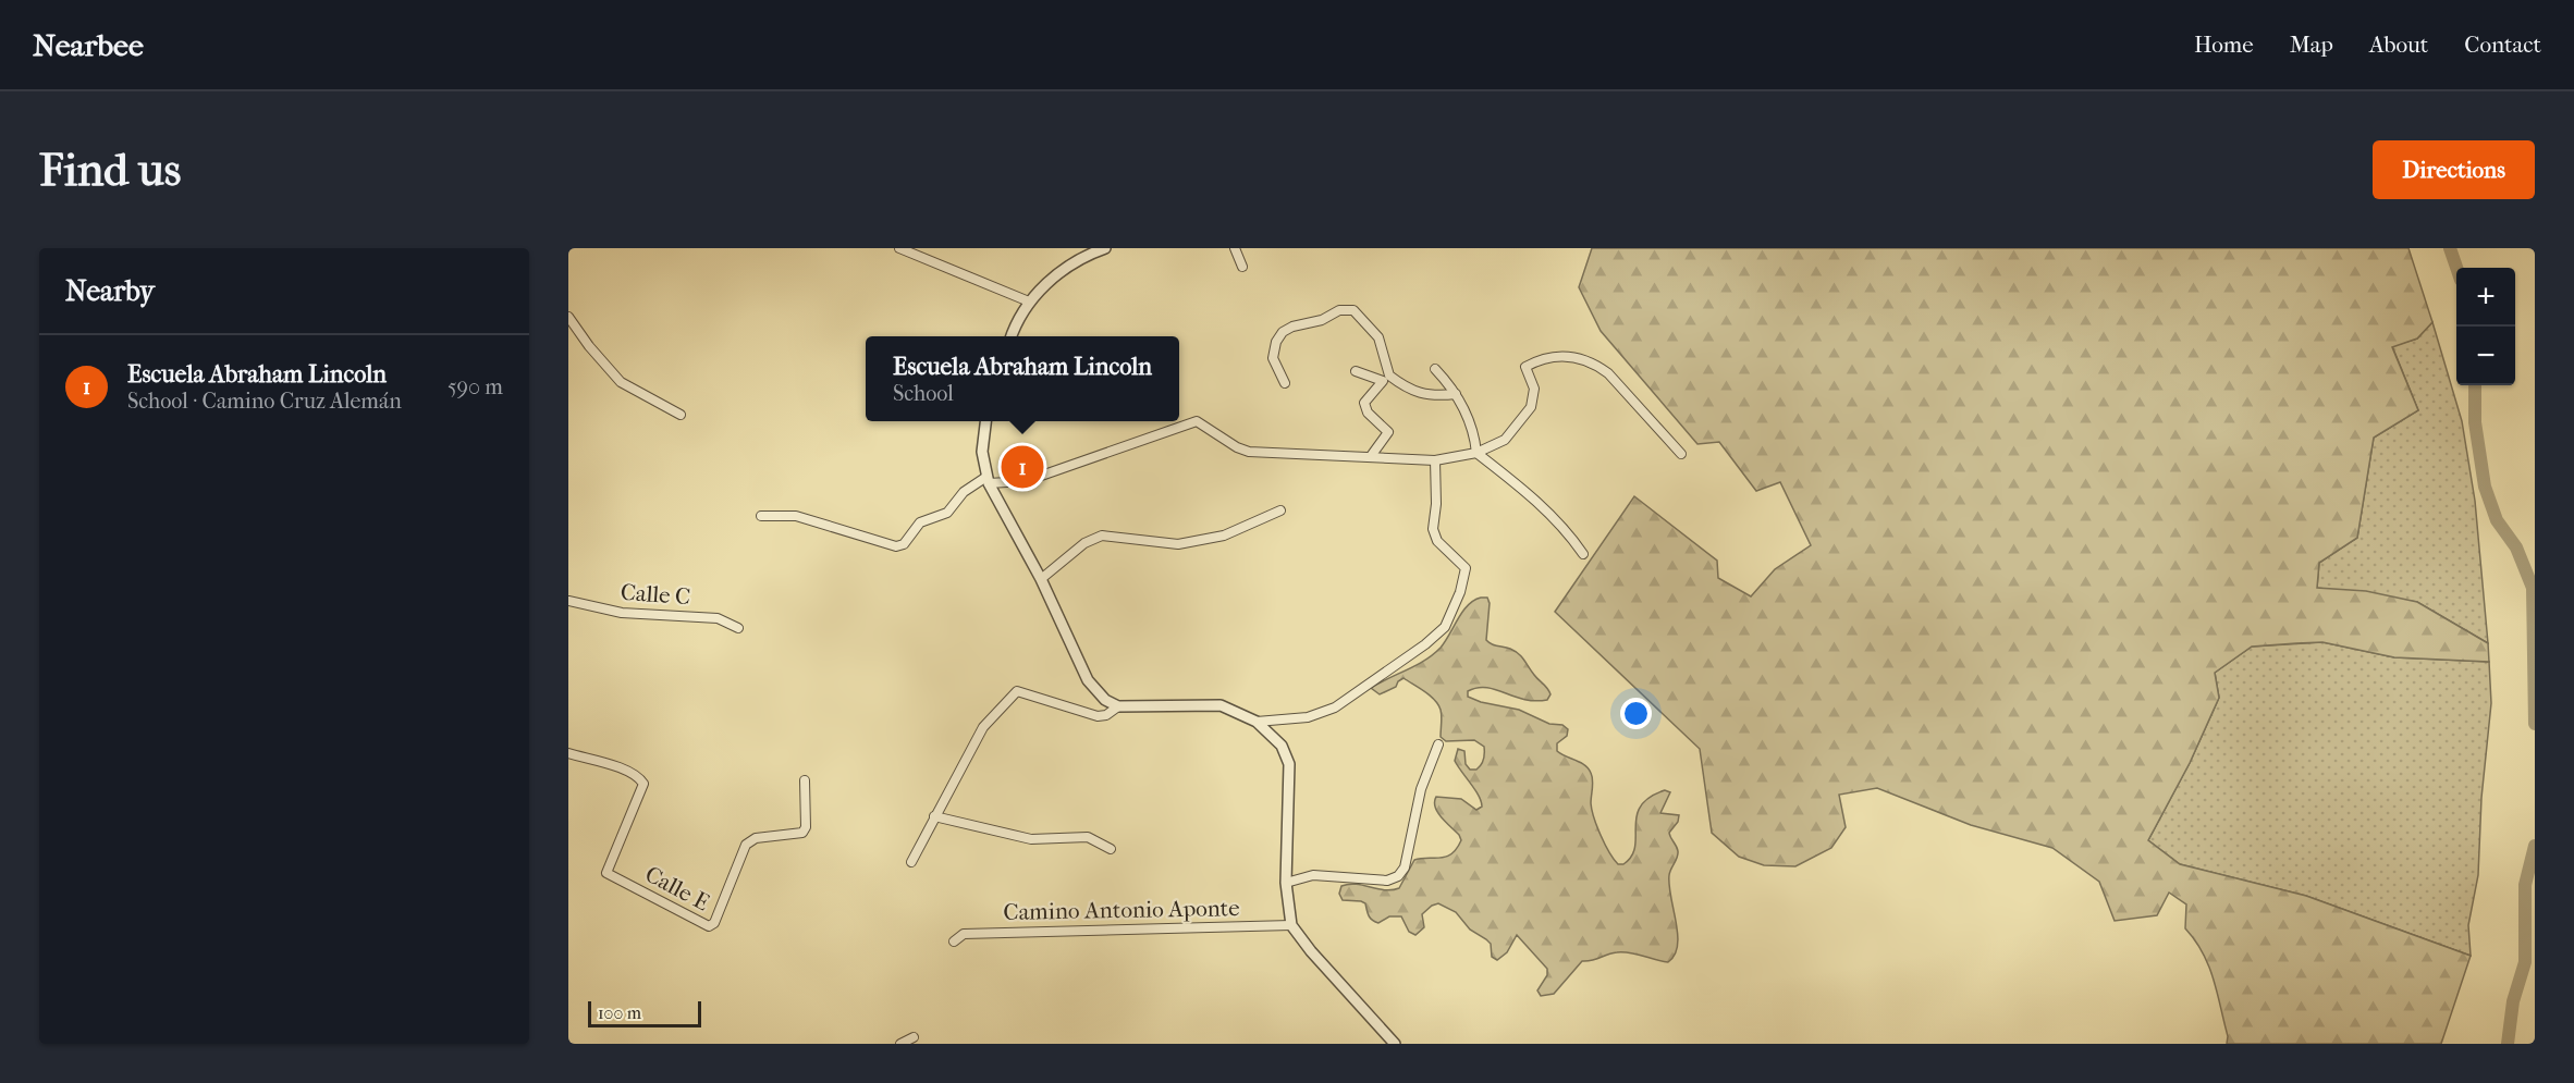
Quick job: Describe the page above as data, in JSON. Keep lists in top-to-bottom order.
{
  "streets": {
    "street": ["Calle C", "Calle E", "Camino Antonio Aponte"]
  },
  "scale_bar": "100 m",
  "page": {
    "header": "Nearbee",
    "nav": [
      "Home",
      "Map",
      "About",
      "Contact"
    ],
    "buttons": "Directions",
    "title": "Find us",
    "heading": "Nearby",
    "map_buttons": ["+", "−"],
    "list": [
      {
        "mark": "1",
        "name": "Escuela Abraham Lincoln",
        "note": "School · Camino Cruz Alemán",
        "value": "590 m"
      }
    ],
    "popup": ["Escuela Abraham Lincoln", "School"],
    "pins": "1",
    "scale": "100 m"
  }
}
